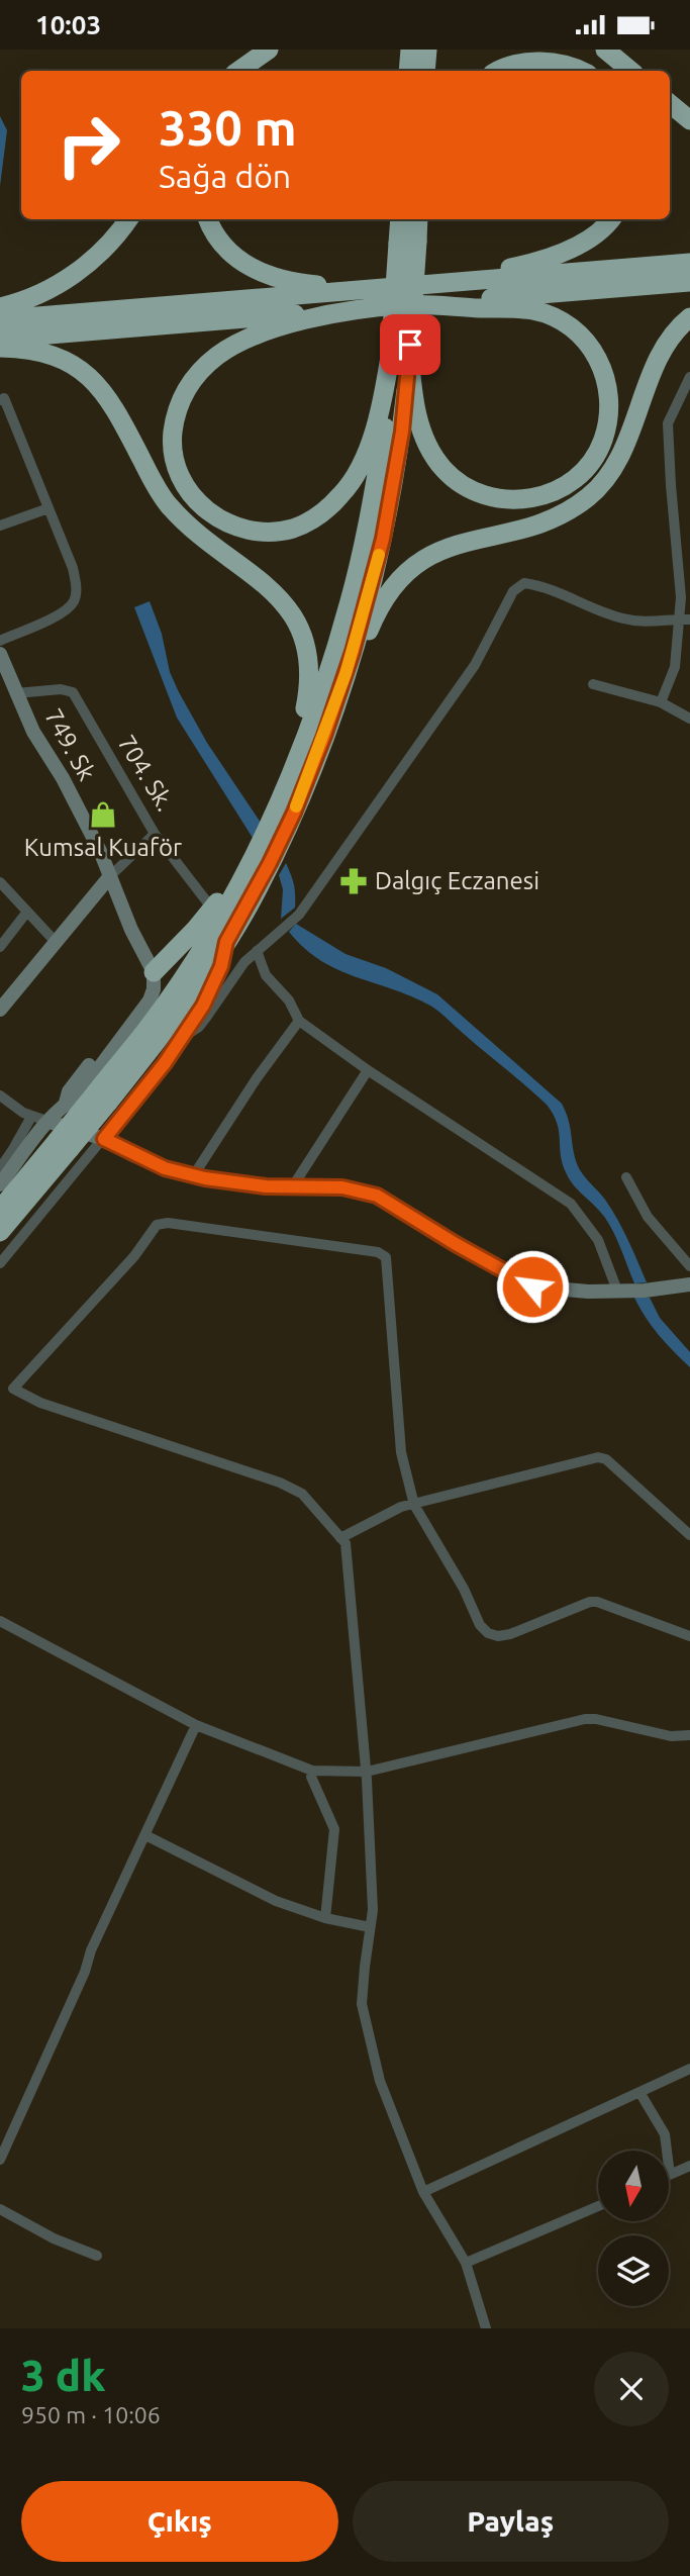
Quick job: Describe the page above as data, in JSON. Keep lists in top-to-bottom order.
{
  "streets": {
    "street": ["749. Sk", "704. Sk."]
  },
  "crossings": [
    ["749. Sk", "704. Sk."]
  ],
  "places": {
    "shop": ["Kumsal Kuaför"],
    "pharmacy": ["Dalgıç Eczanesi"]
  },
  "north": "bottom",
  "page": {
    "status": "10:03",
    "turn": ["330 m", "Sağa dön"],
    "heading": ["3 dk", "950 m · 10:06"],
    "buttons": ["Çıkış", "Paylaş"]
  }
}
